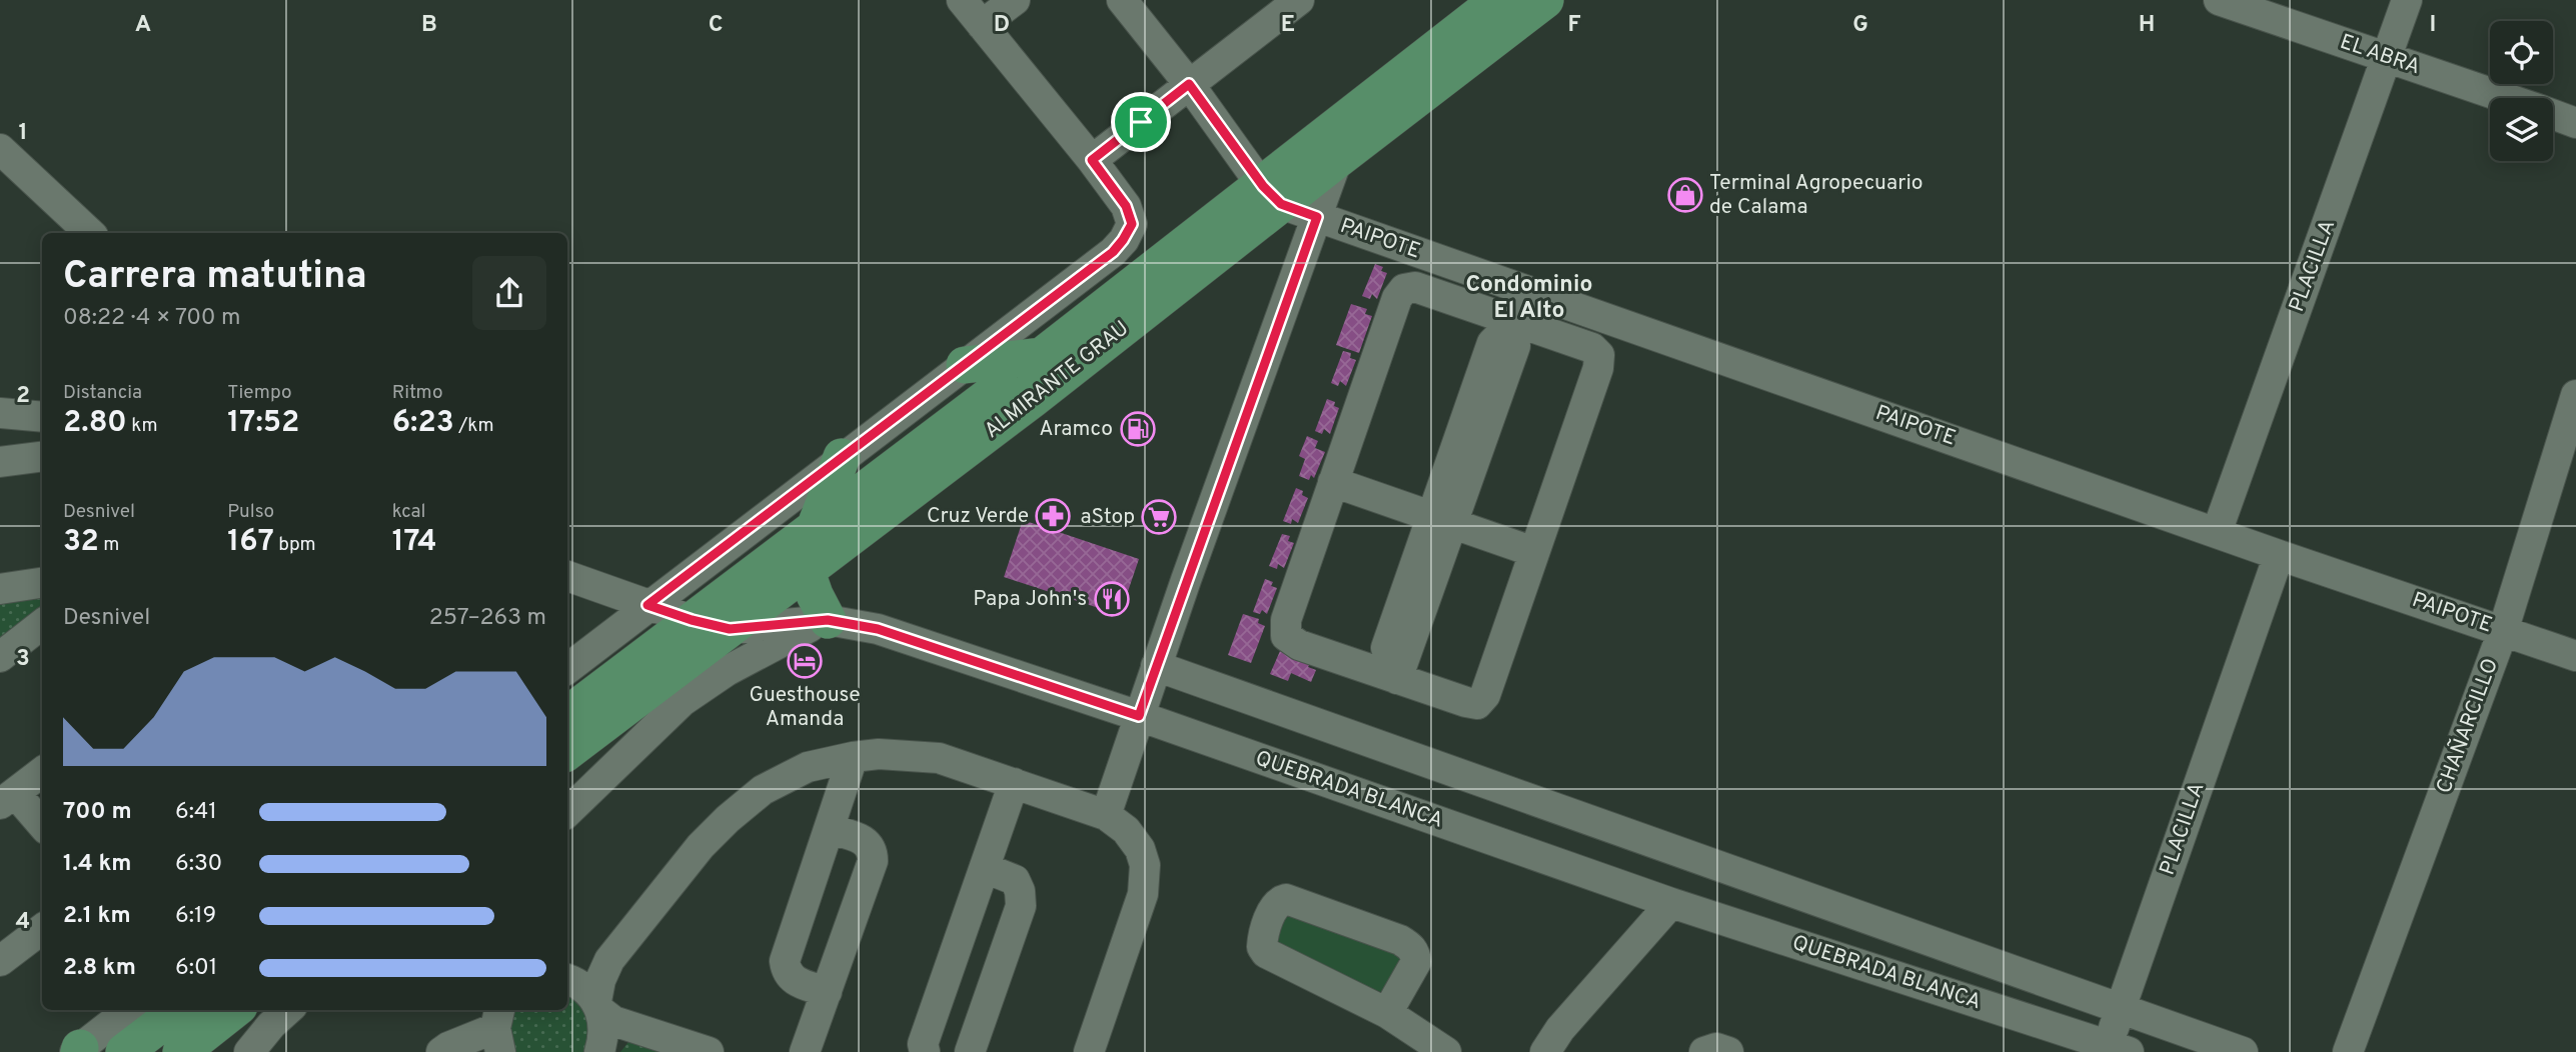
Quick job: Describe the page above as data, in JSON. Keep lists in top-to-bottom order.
{
  "streets": {
    "main road": ["ALMIRANTE GRAU"],
    "street": [
      "EL ABRA",
      "PAIPOTE",
      "PLACILLA",
      "CHAÑARCILLO",
      "QUEBRADA BLANCA"
    ]
  },
  "crossings": [
    ["EL ABRA", "PLACILLA"],
    ["PAIPOTE", "PLACILLA"],
    ["PAIPOTE", "ALMIRANTE GRAU"],
    ["PAIPOTE", "CHAÑARCILLO"],
    ["PLACILLA", "QUEBRADA BLANCA"],
    ["ALMIRANTE GRAU", "QUEBRADA BLANCA"]
  ],
  "districts": ["Condominio El Alto"],
  "places": {
    "shop": ["Terminal Agropecuario de Calama"],
    "fuel station": ["Aramco"],
    "pharmacy": ["Cruz Verde"],
    "supermarket": ["aStop"],
    "restaurant": ["Papa John's"],
    "hotel": ["Guesthouse Amanda"]
  },
  "page": {
    "heading": ["Carrera matutina", "08:22 · 4 × 700 m"],
    "stats": [
      ["Distancia", "2.80 km"],
      ["Tiempo", "17:52"],
      ["Ritmo", "6:23 /km"],
      ["Desnivel", "32 m"],
      ["Pulso", "167 bpm"],
      ["kcal", "174"]
    ],
    "chart": ["Desnivel", "257–263 m"],
    "list": [
      {
        "name": "700 m",
        "note": "6:41"
      },
      {
        "name": "1.4 km",
        "note": "6:30"
      },
      {
        "name": "2.1 km",
        "note": "6:19"
      },
      {
        "name": "2.8 km",
        "note": "6:01"
      }
    ]
  },
  "grid": {
    "columns": [
      "A",
      "B",
      "C",
      "D",
      "E",
      "F",
      "G",
      "H",
      "I"
    ],
    "rows": [
      "1",
      "2",
      "3",
      "4"
    ]
  }
}
